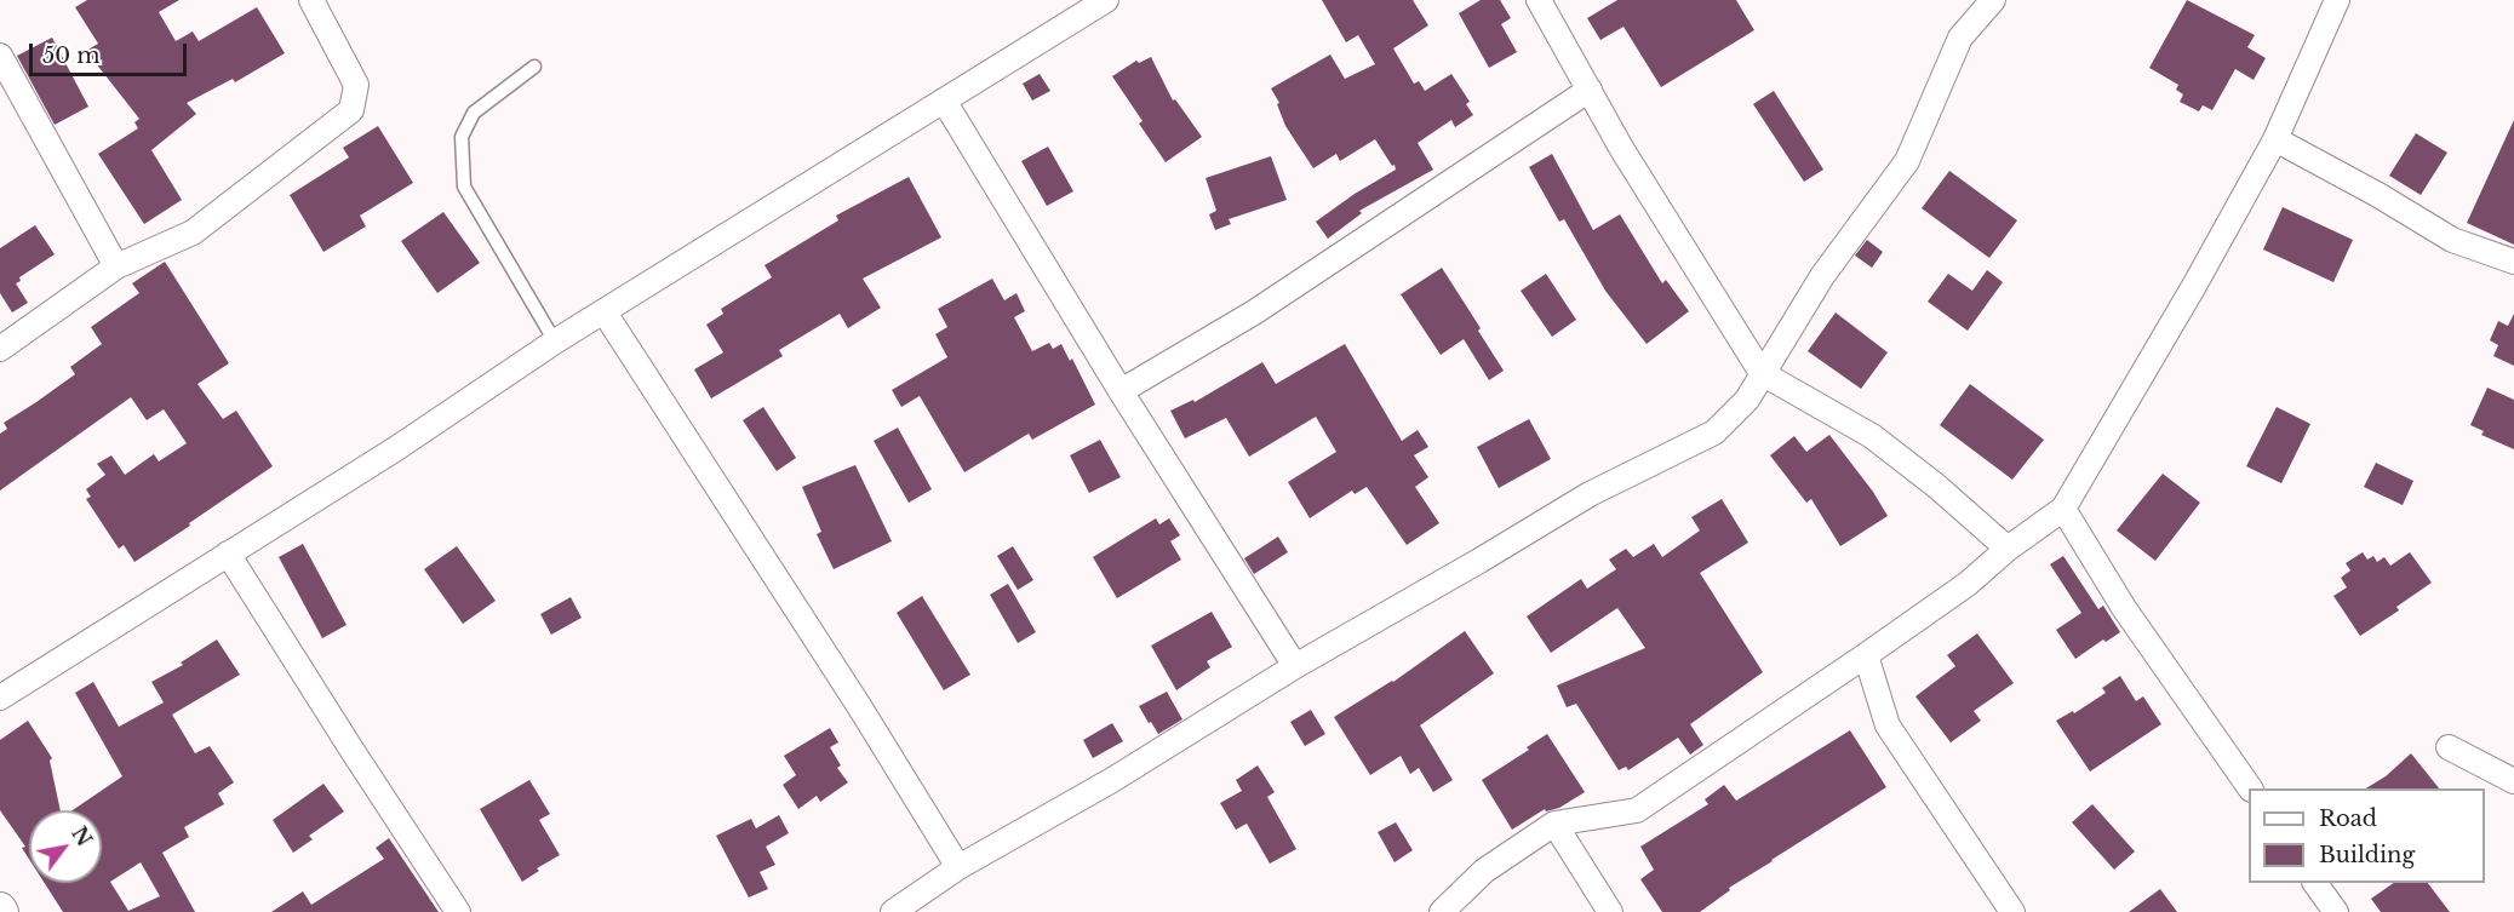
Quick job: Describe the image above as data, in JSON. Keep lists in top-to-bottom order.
{
  "legend": ["Road", "Building"],
  "scale_bar": "50 m",
  "north": "top right"
}
